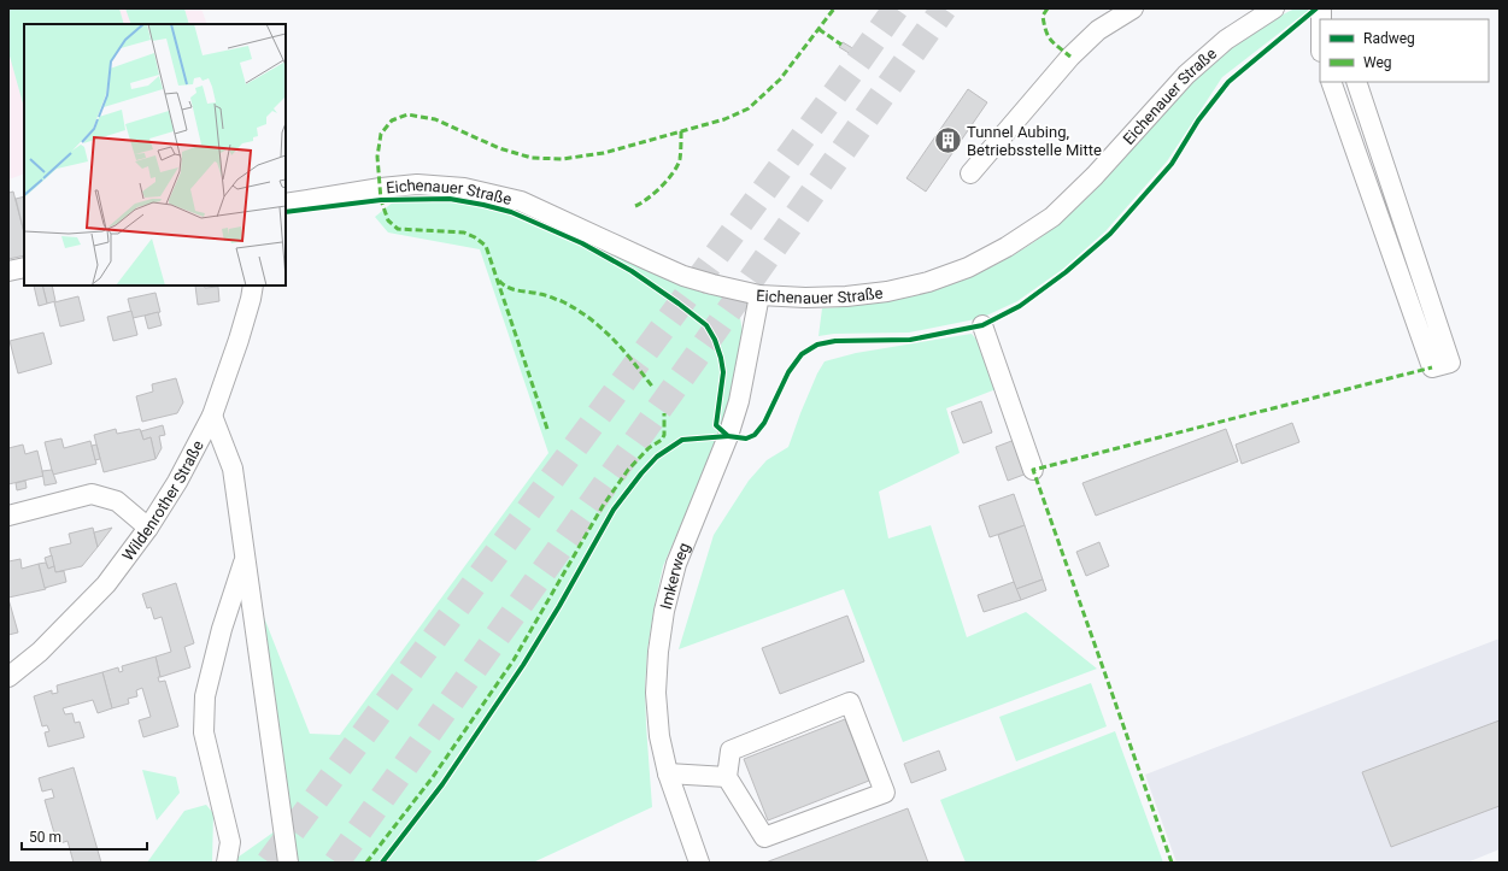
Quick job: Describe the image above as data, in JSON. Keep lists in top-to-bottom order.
{
  "streets": {
    "street": ["Eichenauer Straße", "Wildenrother Straße", "Imkerweg"]
  },
  "crossings": [
    ["Eichenauer Straße", "Imkerweg"]
  ],
  "places": {
    "building": ["Tunnel Aubing, Betriebsstelle Mitte"]
  },
  "legend": ["Radweg", "Weg"],
  "scale_bar": "50 m"
}
